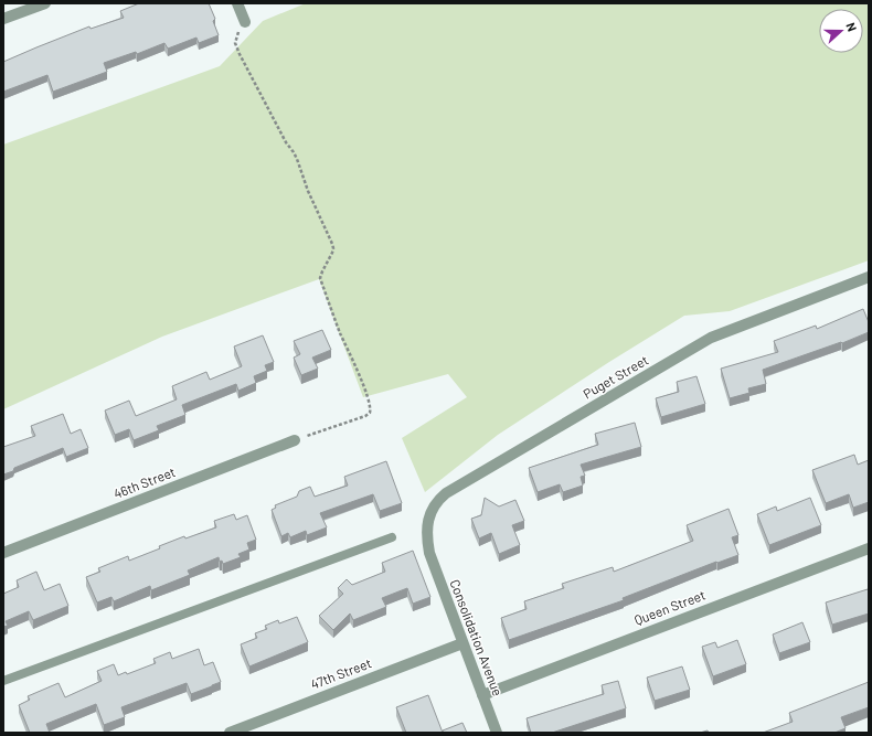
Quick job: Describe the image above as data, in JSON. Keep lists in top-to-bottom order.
{
  "streets": {
    "street": [
      "Puget Street",
      "46th Street",
      "Queen Street",
      "Consolidation Avenue",
      "47th Street"
    ]
  },
  "crossings": [
    ["Puget Street", "Consolidation Avenue"],
    ["Queen Street", "Consolidation Avenue"],
    ["Consolidation Avenue", "47th Street"]
  ],
  "north": "right"
}
